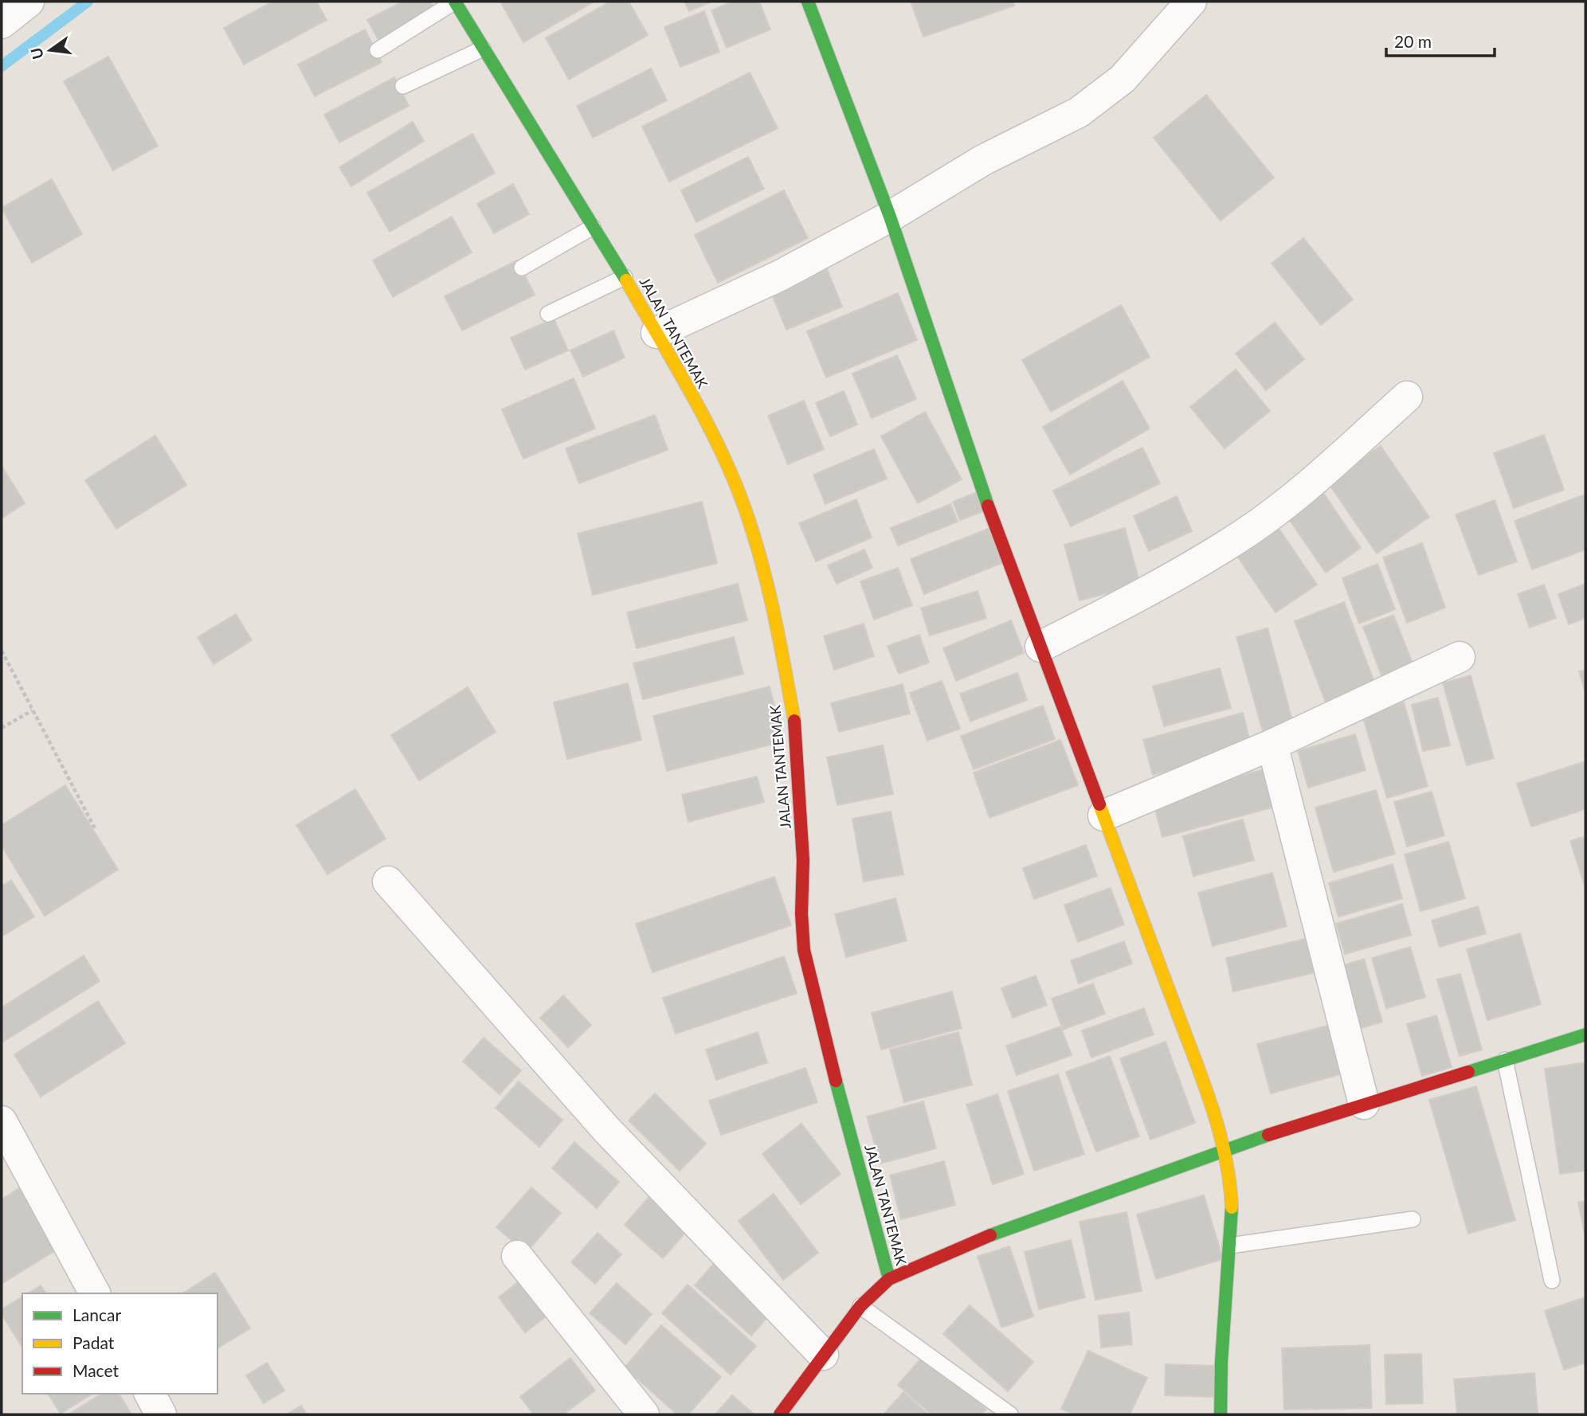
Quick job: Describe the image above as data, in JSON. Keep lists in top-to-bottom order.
{
  "streets": {
    "street": ["JALAN TANTEMAK"]
  },
  "legend": ["Lancar", "Padat", "Macet"],
  "scale_bar": "20 m",
  "north": "left"
}
